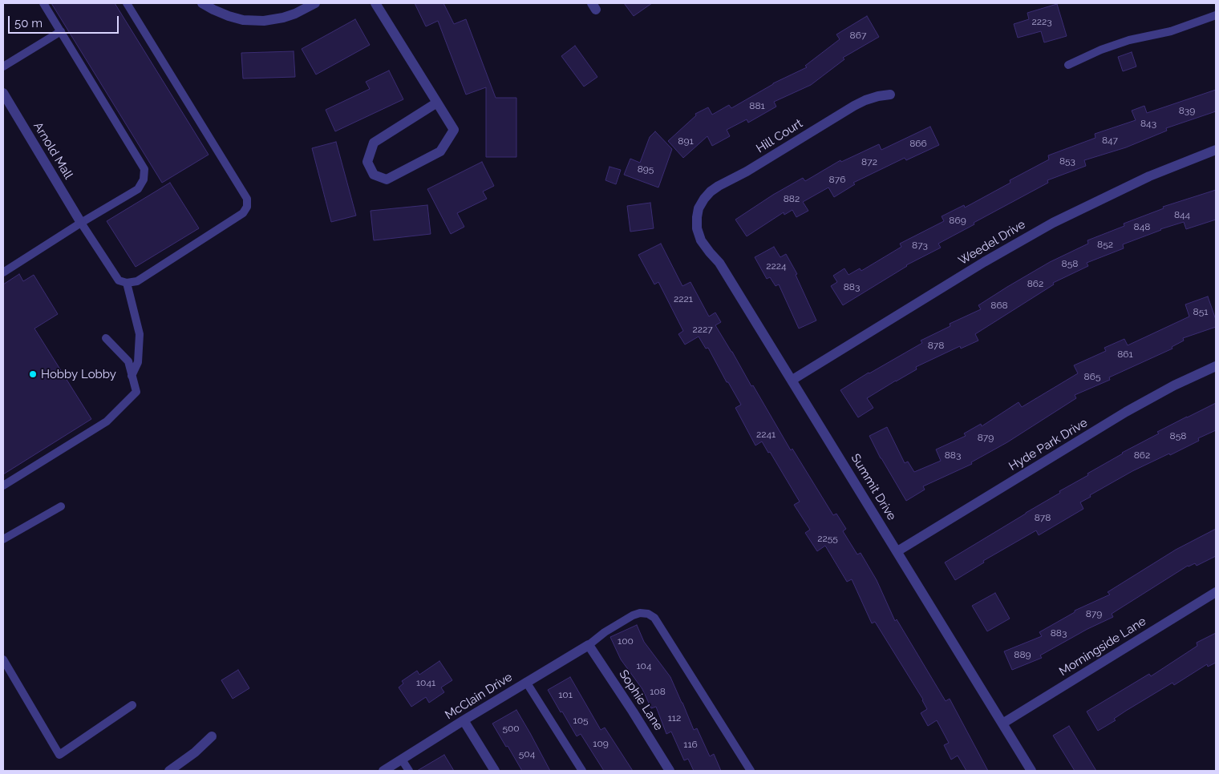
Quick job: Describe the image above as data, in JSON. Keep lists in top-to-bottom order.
{
  "streets": {
    "street": [
      "Hill Court",
      "Arnold Mall",
      "Weedel Drive",
      "Hyde Park Drive",
      "Summit Drive",
      "Morningside Lane",
      "McClain Drive",
      "Sophie Lane"
    ]
  },
  "crossings": [
    ["Hill Court", "Summit Drive"],
    ["Weedel Drive", "Summit Drive"],
    ["Hyde Park Drive", "Summit Drive"],
    ["Summit Drive", "Morningside Lane"],
    ["McClain Drive", "Sophie Lane"]
  ],
  "places": ["Hobby Lobby"],
  "house_numbers": [
    "2223",
    "867",
    "881",
    "839",
    "843",
    "847",
    "891",
    "866",
    "853",
    "872",
    "895",
    "876",
    "882",
    "844",
    "869",
    "848",
    "852",
    "873",
    "858",
    "2224",
    "862",
    "883",
    "2221",
    "868",
    "851",
    "2227",
    "878",
    "861",
    "865",
    "2241",
    "858",
    "879",
    "883",
    "862",
    "878",
    "2255",
    "879",
    "883",
    "100",
    "889",
    "104",
    "1041",
    "108",
    "101",
    "112",
    "105",
    "500",
    "109",
    "116",
    "504"
  ],
  "scale_bar": "50 m"
}
